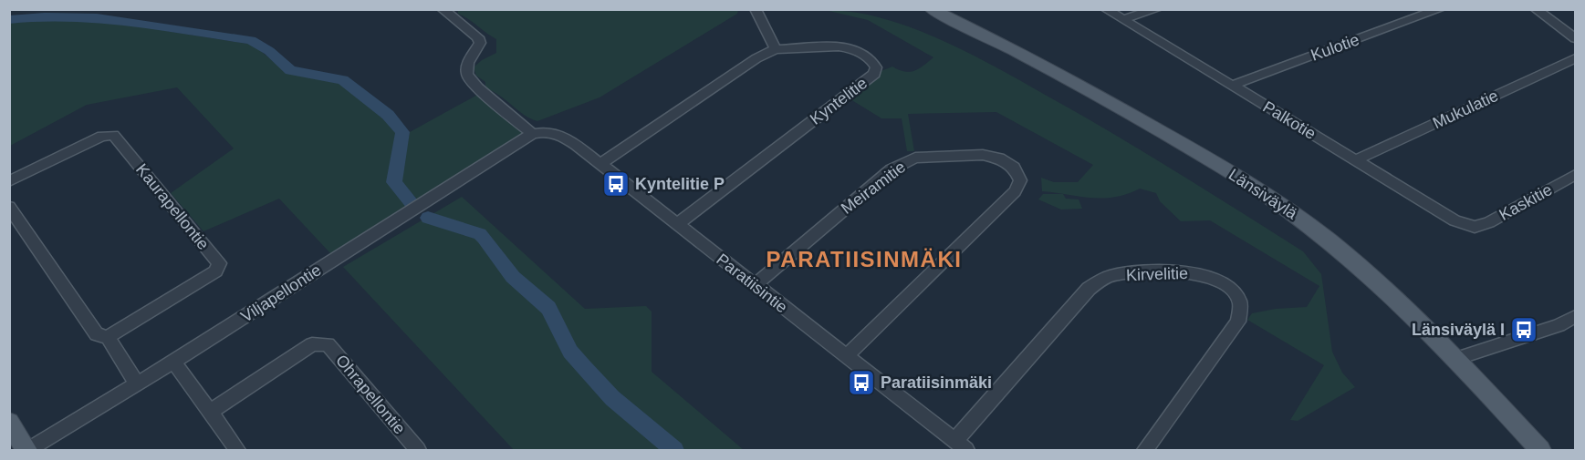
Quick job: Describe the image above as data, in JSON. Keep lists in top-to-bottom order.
{
  "streets": {
    "main road": ["Länsiväylä"],
    "street": [
      "Kulotie",
      "Kyntelitie",
      "Mukulatie",
      "Palkotie",
      "Meiramitie",
      "Kaskitie",
      "Kaurapellontie",
      "Kirvelitie",
      "Paratiisintie",
      "Viljapellontie",
      "Ohrapellontie"
    ]
  },
  "crossings": [
    ["Kulotie", "Palkotie"],
    ["Kyntelitie", "Paratiisintie"],
    ["Mukulatie", "Palkotie"],
    ["Palkotie", "Kaskitie"],
    ["Meiramitie", "Paratiisintie"],
    ["Kirvelitie", "Paratiisintie"],
    ["Paratiisintie", "Viljapellontie"]
  ],
  "districts": ["PARATIISINMÄKI"],
  "places": {
    "bus stop": ["Kyntelitie P", "Länsiväylä I", "Paratiisinmäki"]
  }
}
